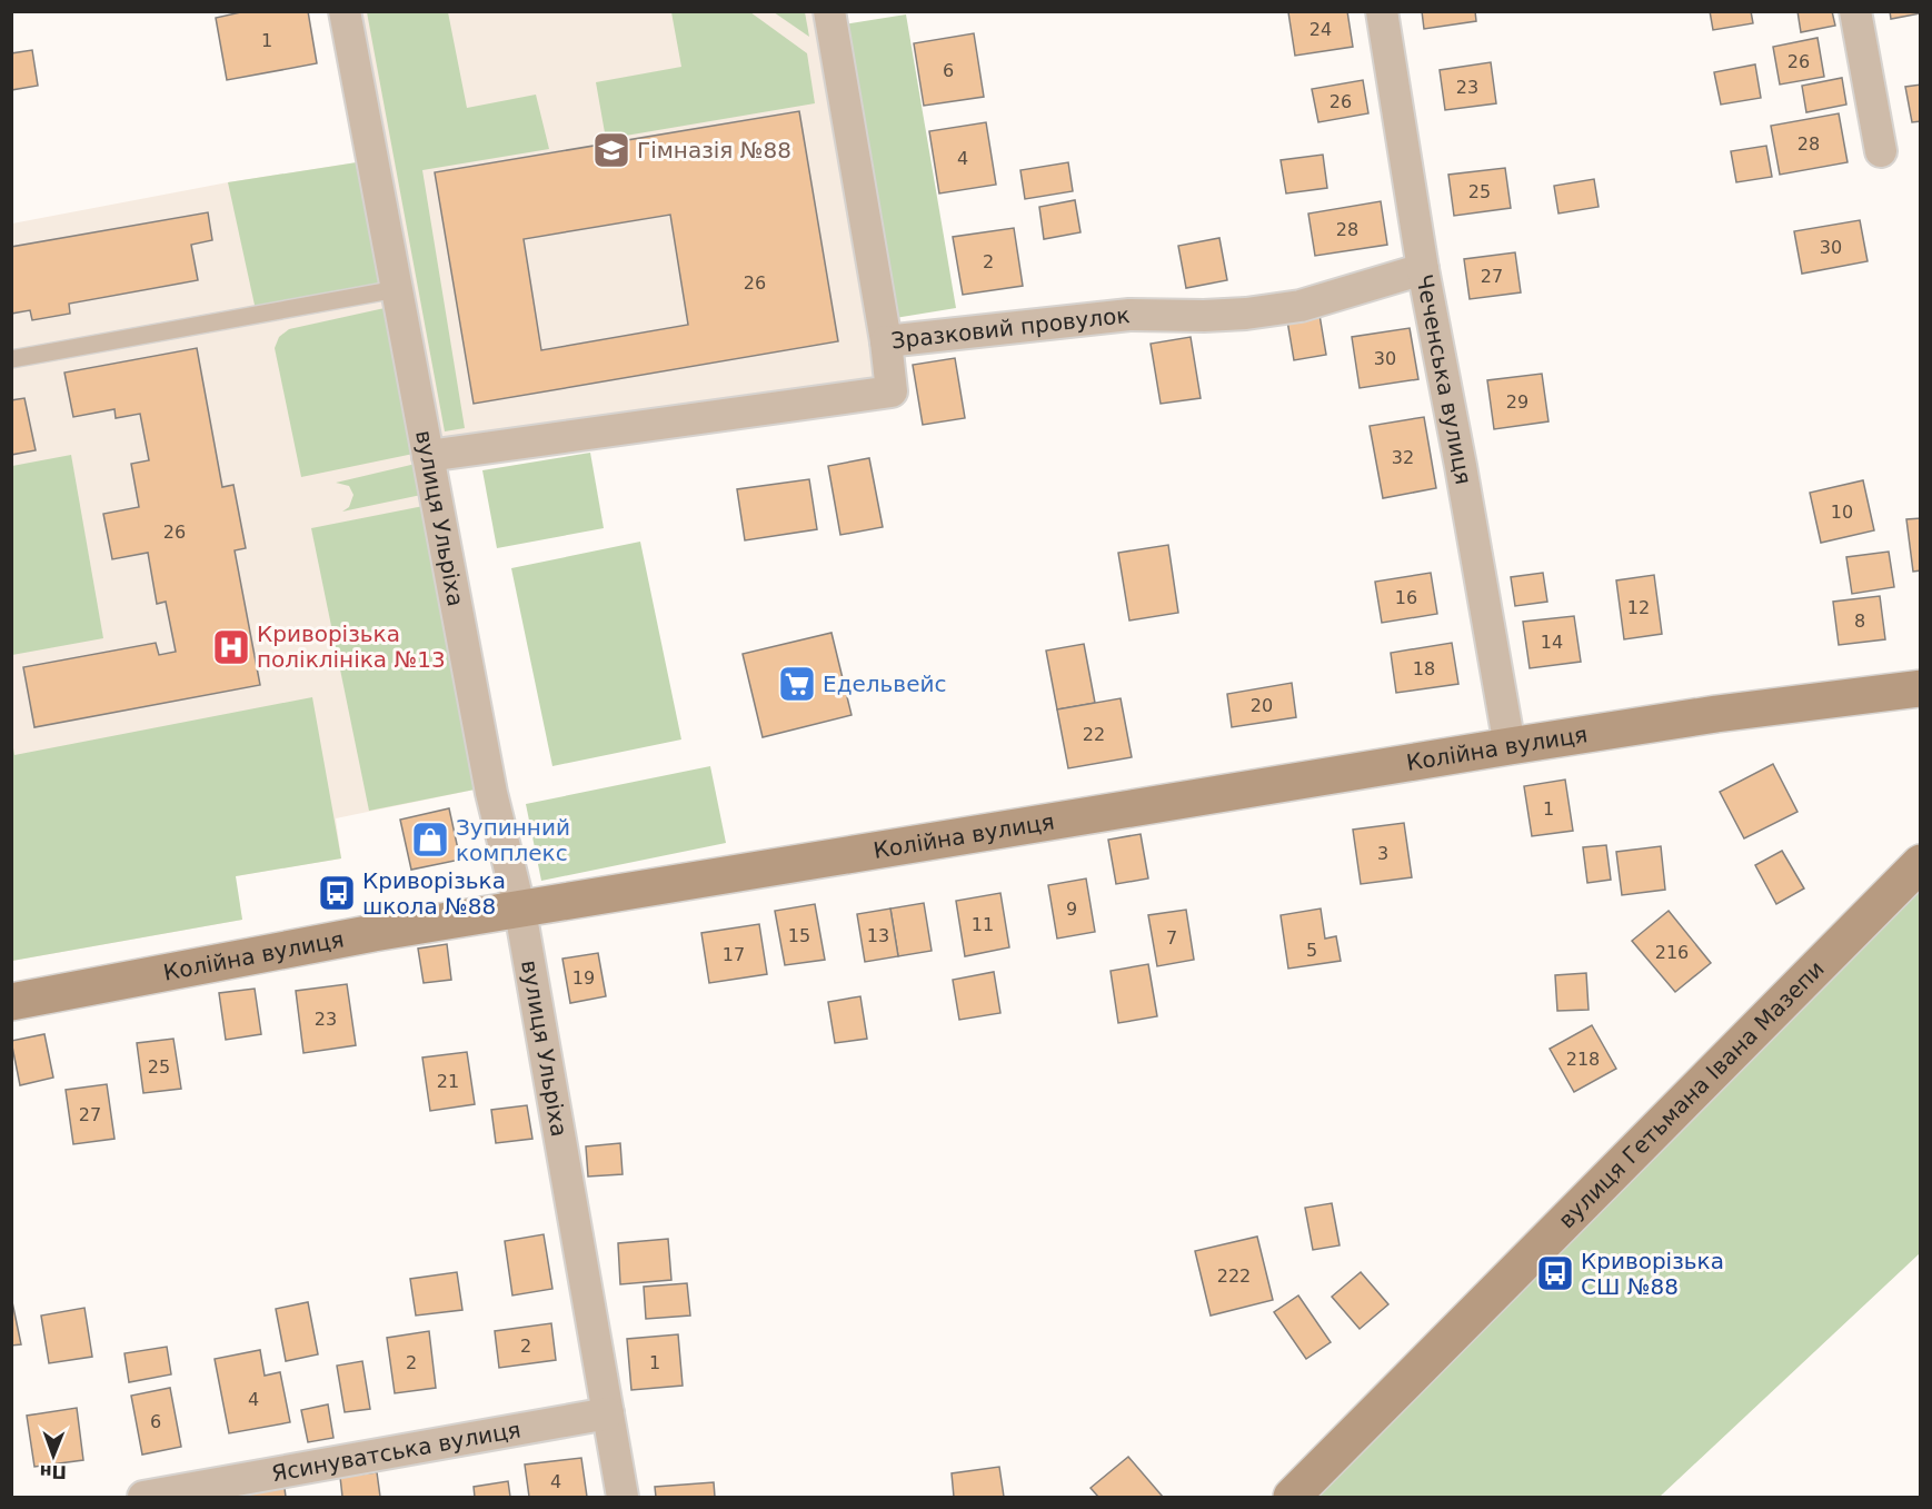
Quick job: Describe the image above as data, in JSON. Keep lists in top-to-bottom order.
{
  "streets": {
    "street": [
      "Зразковий провулок",
      "Чеченська вулиця",
      "вулиця Ульріха",
      "Колійна вулиця",
      "вулиця Гетьмана Івана Мазепи",
      "Ясинуватська вулиця"
    ]
  },
  "crossings": [
    ["Зразковий провулок", "Чеченська вулиця"],
    ["Чеченська вулиця", "Колійна вулиця"],
    ["вулиця Ульріха", "Колійна вулиця"],
    ["вулиця Ульріха", "Ясинуватська вулиця"]
  ],
  "places": {
    "school or university": ["Гімназія №88"],
    "hospital": ["Криворізька поліклініка №13"],
    "supermarket": ["Едельвейс"],
    "shop": ["Зупинний комплекс"],
    "bus stop": ["Криворізька школа №88", "Криворізька СШ №88"]
  },
  "house_numbers": [
    "24",
    "1",
    "26",
    "6",
    "23",
    "26",
    "28",
    "4",
    "25",
    "28",
    "30",
    "2",
    "27",
    "26",
    "30",
    "29",
    "32",
    "10",
    "26",
    "16",
    "12",
    "8",
    "14",
    "18",
    "20",
    "22",
    "1",
    "3",
    "9",
    "11",
    "15",
    "13",
    "7",
    "5",
    "216",
    "17",
    "19",
    "23",
    "218",
    "25",
    "21",
    "27",
    "222",
    "2",
    "2",
    "1",
    "4",
    "6",
    "4"
  ],
  "north": "bottom"
}
